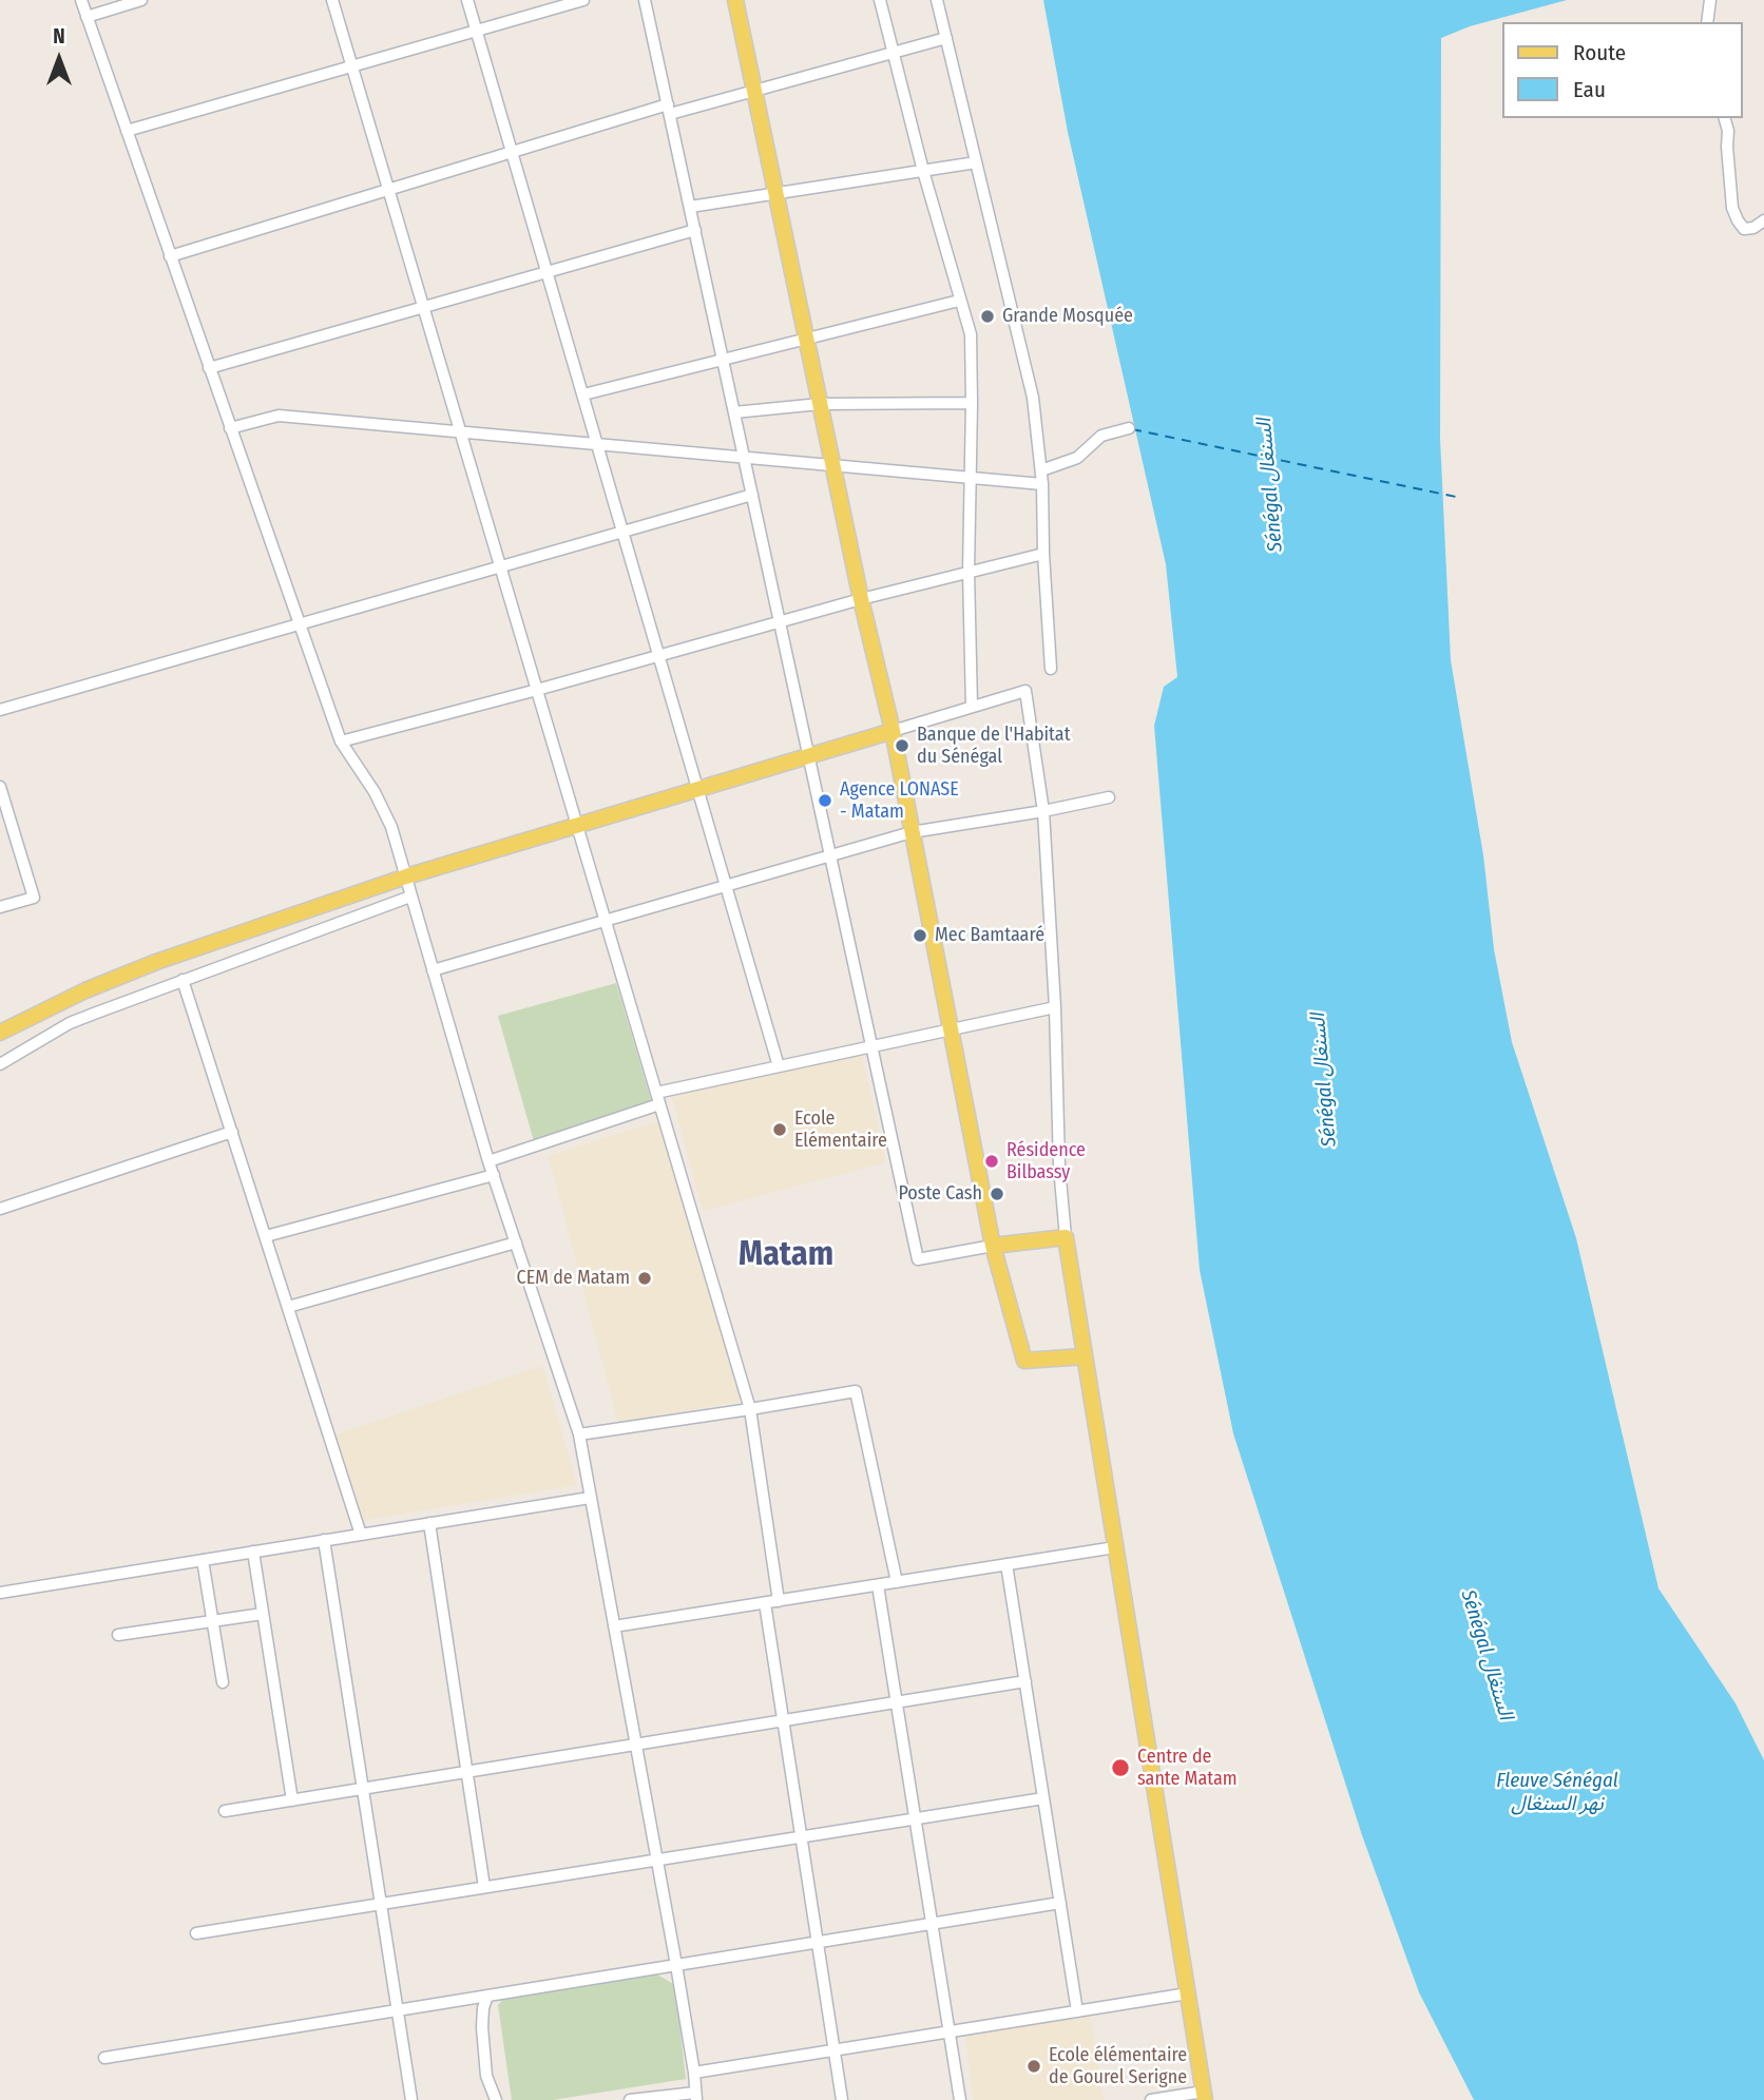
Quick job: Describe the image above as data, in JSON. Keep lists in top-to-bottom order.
{
  "districts": ["Matam"],
  "water": ["Sénégal السنغال", "Fleuve Sénégal نهر السنغال"],
  "places": [
    "Grande Mosquée",
    "Banque de l'Habitat du Sénégal",
    "Agence LONASE - Matam",
    "Mec Bamtaaré",
    "Ecole Elémentaire",
    "Résidence Bilbassy",
    "Poste Cash",
    "CEM de Matam",
    "Centre de sante Matam",
    "Ecole élémentaire de Gourel Serigne"
  ],
  "legend": ["Route", "Eau"],
  "north": "top"
}
